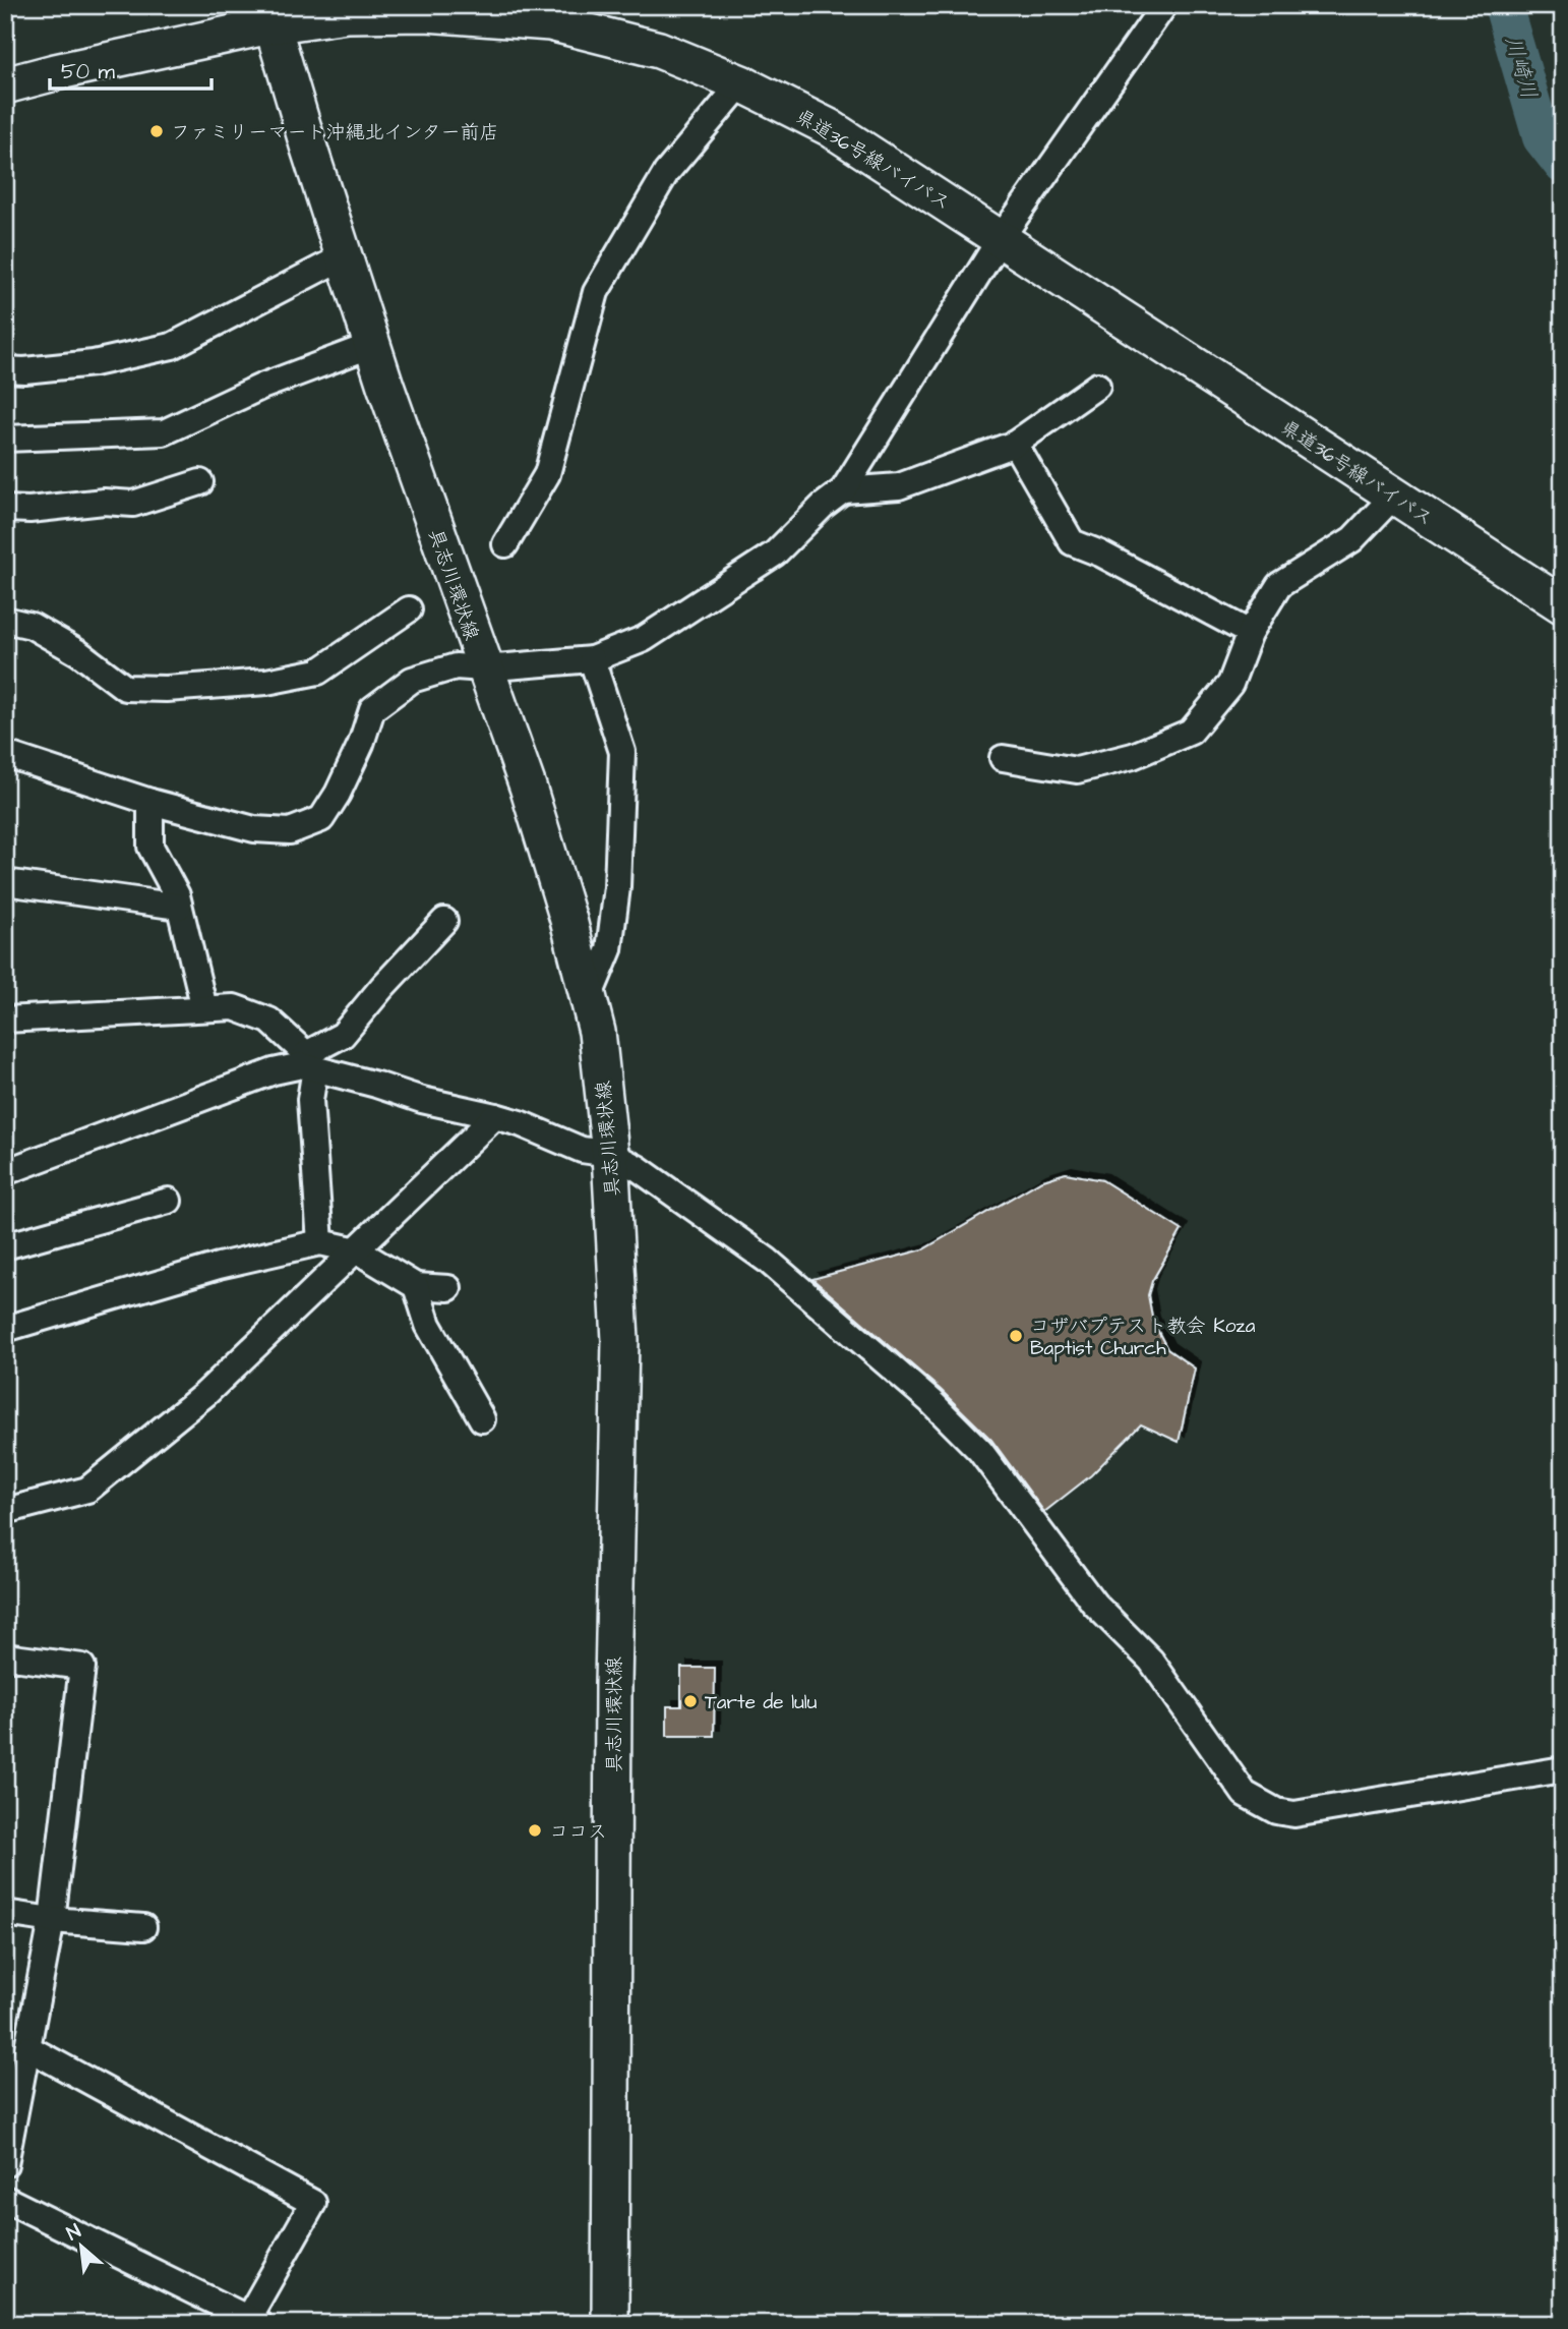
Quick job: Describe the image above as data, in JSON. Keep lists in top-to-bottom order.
{
  "streets": {
    "main road": ["県道36号線バイパス", "具志川環状線"]
  },
  "crossings": [
    ["県道36号線バイパス", "具志川環状線"]
  ],
  "water": ["川崎川"],
  "places": [
    "ファミリーマート沖縄北インター前店",
    "コザバプテスト教会 Koza Baptist Church",
    "Tarte de lulu",
    "ココス"
  ],
  "scale_bar": "50 m",
  "north": "top left"
}
